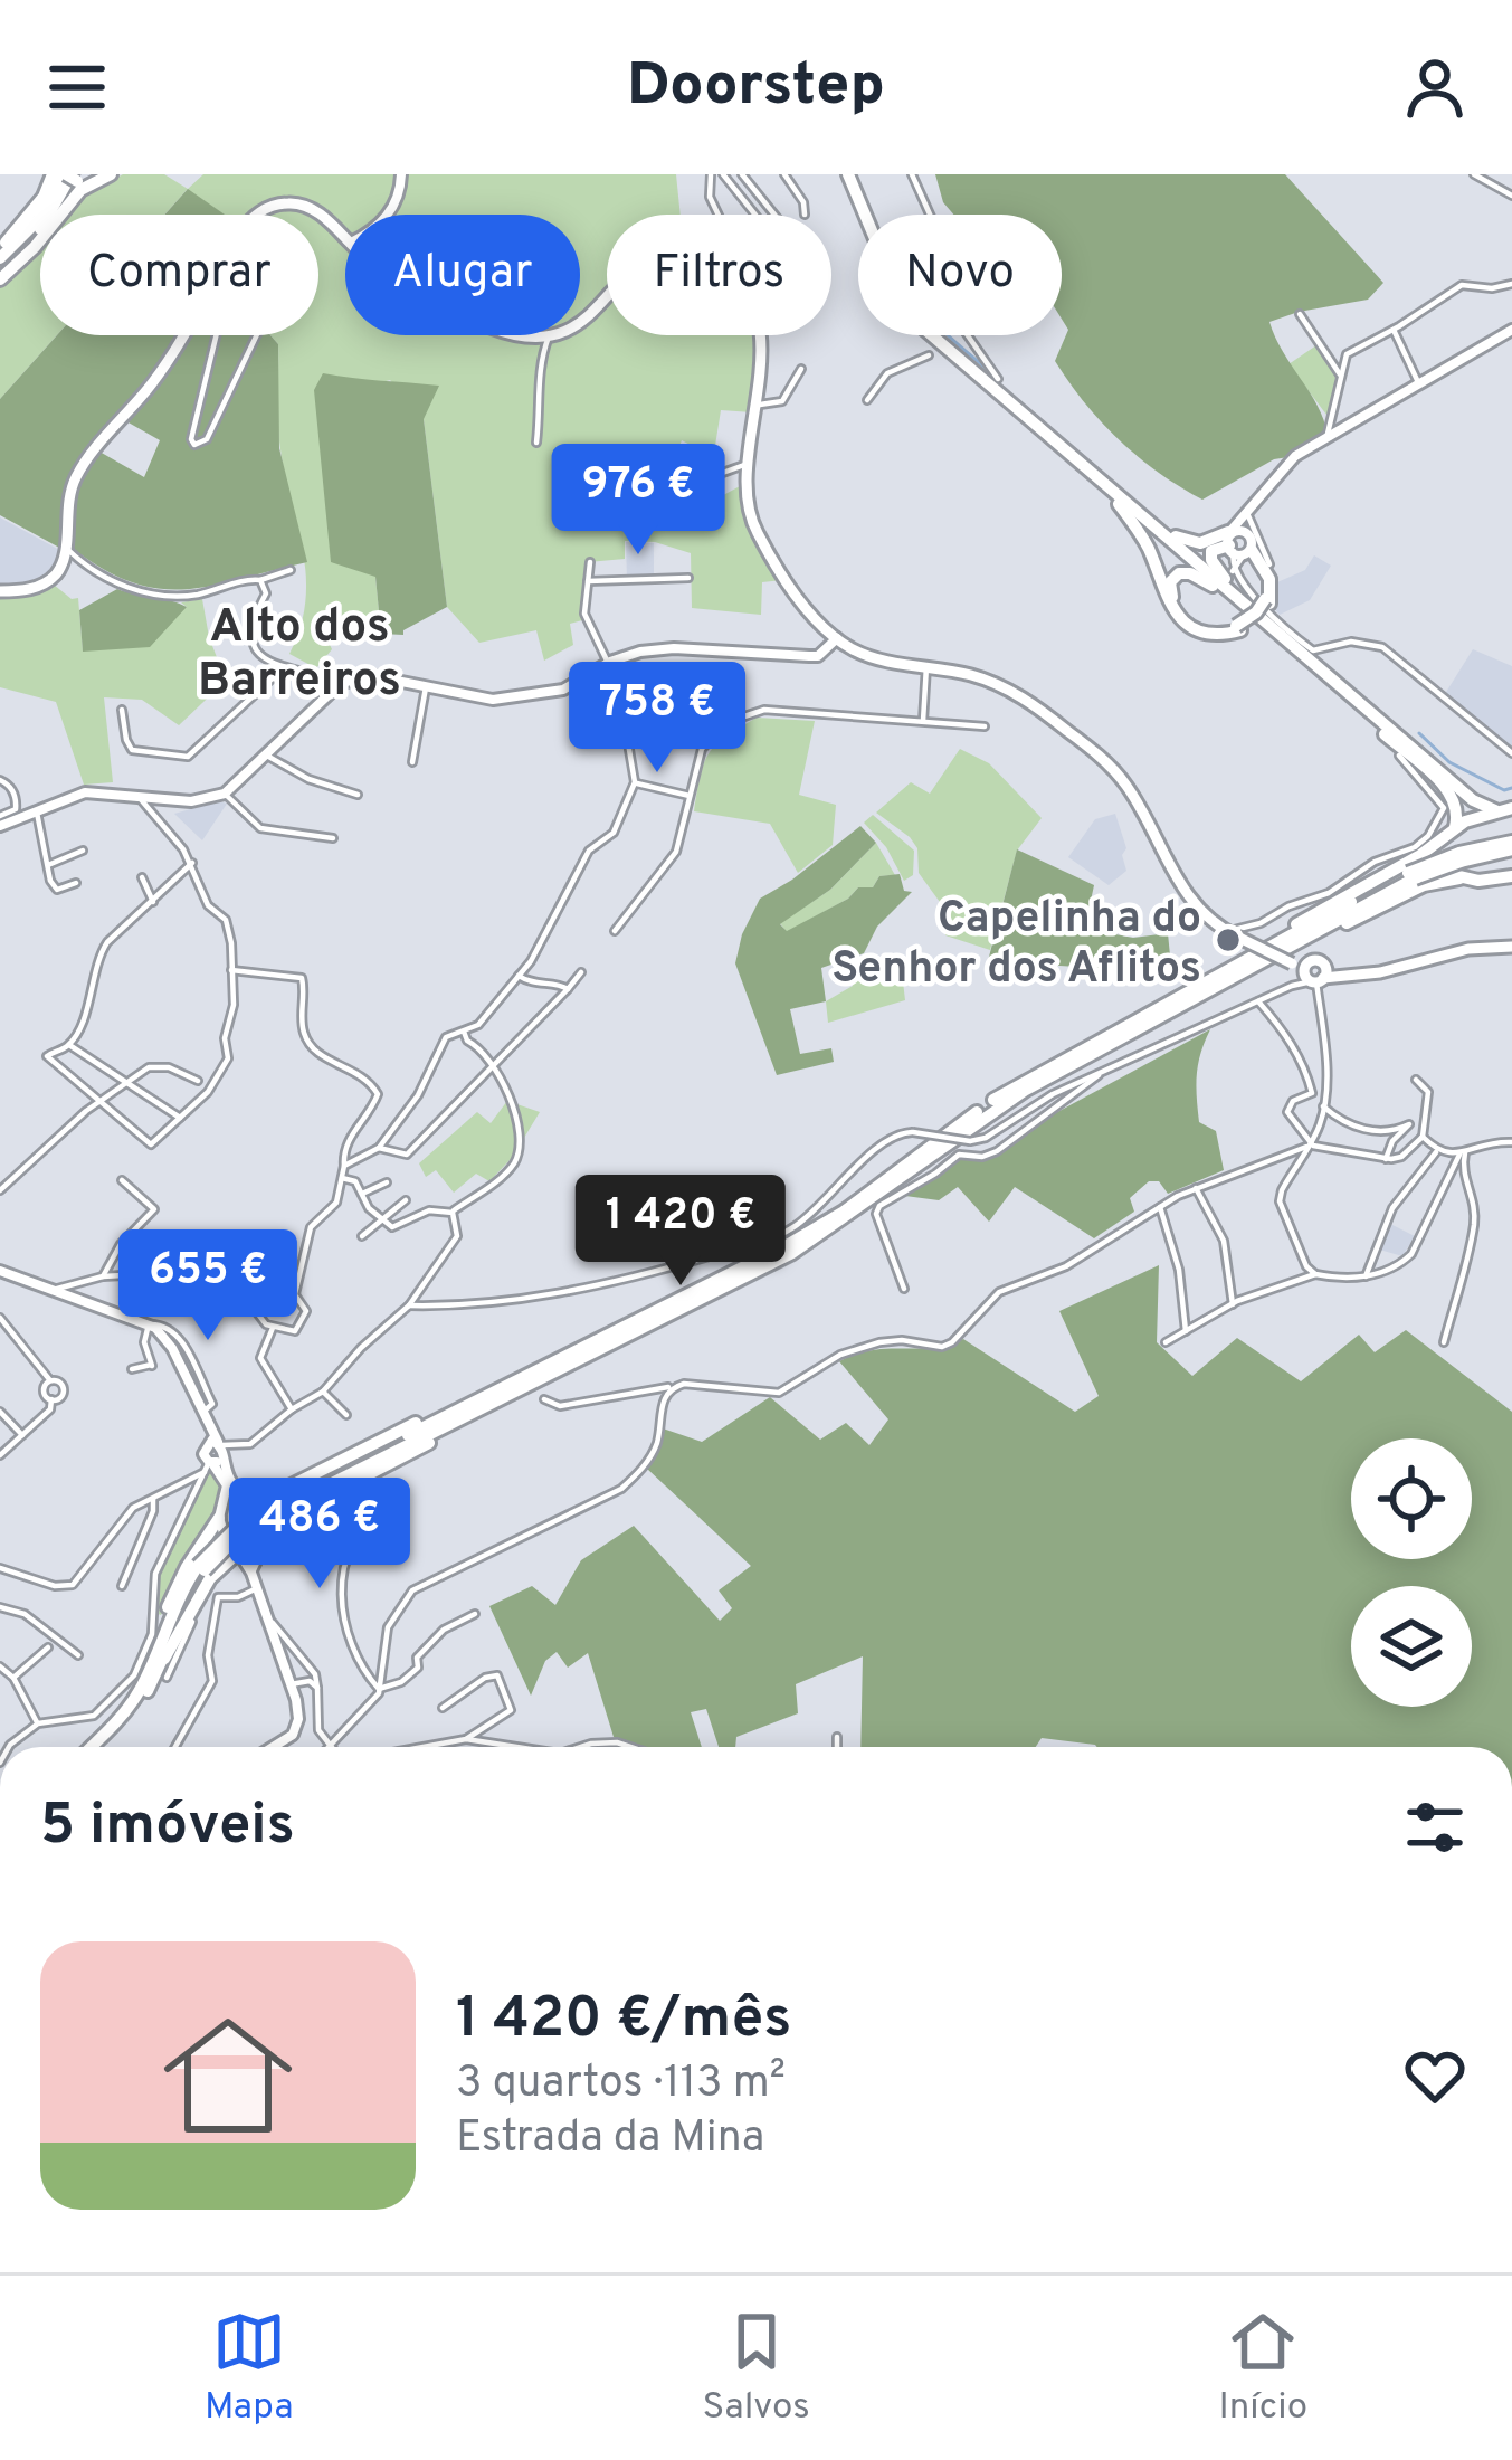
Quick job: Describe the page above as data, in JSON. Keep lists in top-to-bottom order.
{
  "districts": ["Alto dos Barreiros"],
  "places": ["Capelinha do Senhor dos Aflitos"],
  "page": {
    "header": "Doorstep",
    "chip": [
      "Comprar",
      "Alugar",
      "Filtros",
      "Novo"
    ],
    "price": [
      "976 €",
      "758 €",
      "1 420 €",
      "655 €",
      "486 €"
    ],
    "heading": "5 imóveis",
    "list": [
      {
        "name": "1 420 €/mês",
        "note": "3 quartos · 113 m² · Estrada da Mina"
      }
    ],
    "tabs": ["Mapa", "Salvos", "Início"]
  }
}
